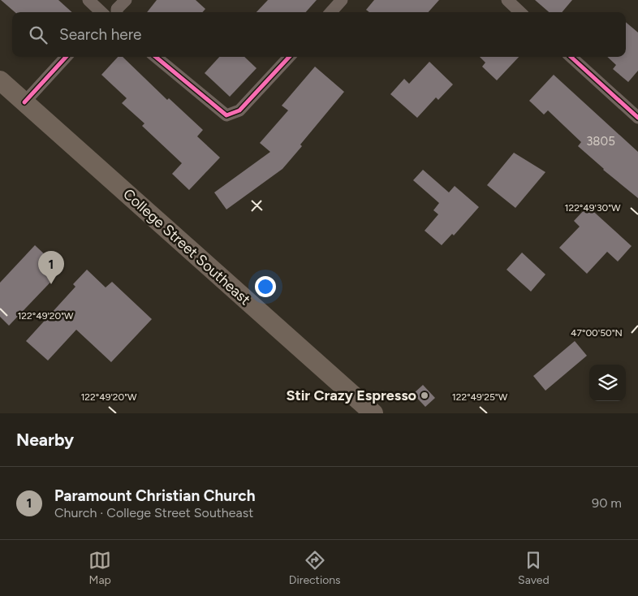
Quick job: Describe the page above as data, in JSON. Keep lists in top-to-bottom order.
{
  "streets": {
    "main road": ["College Street Southeast"]
  },
  "places": ["Stir Crazy Espresso"],
  "house_numbers": ["3805"],
  "page": {
    "search": "Search here",
    "pins": "1",
    "heading": "Nearby",
    "list": [
      {
        "mark": "1",
        "name": "Paramount Christian Church",
        "note": "Church · College Street Southeast",
        "value": "90 m"
      }
    ],
    "nav": ["Map", "Directions", "Saved"]
  },
  "coordinates": [
    "122°49'30\"W",
    "122°49'20\"W",
    "47°00'50\"N",
    "122°49'25\"W"
  ]
}
